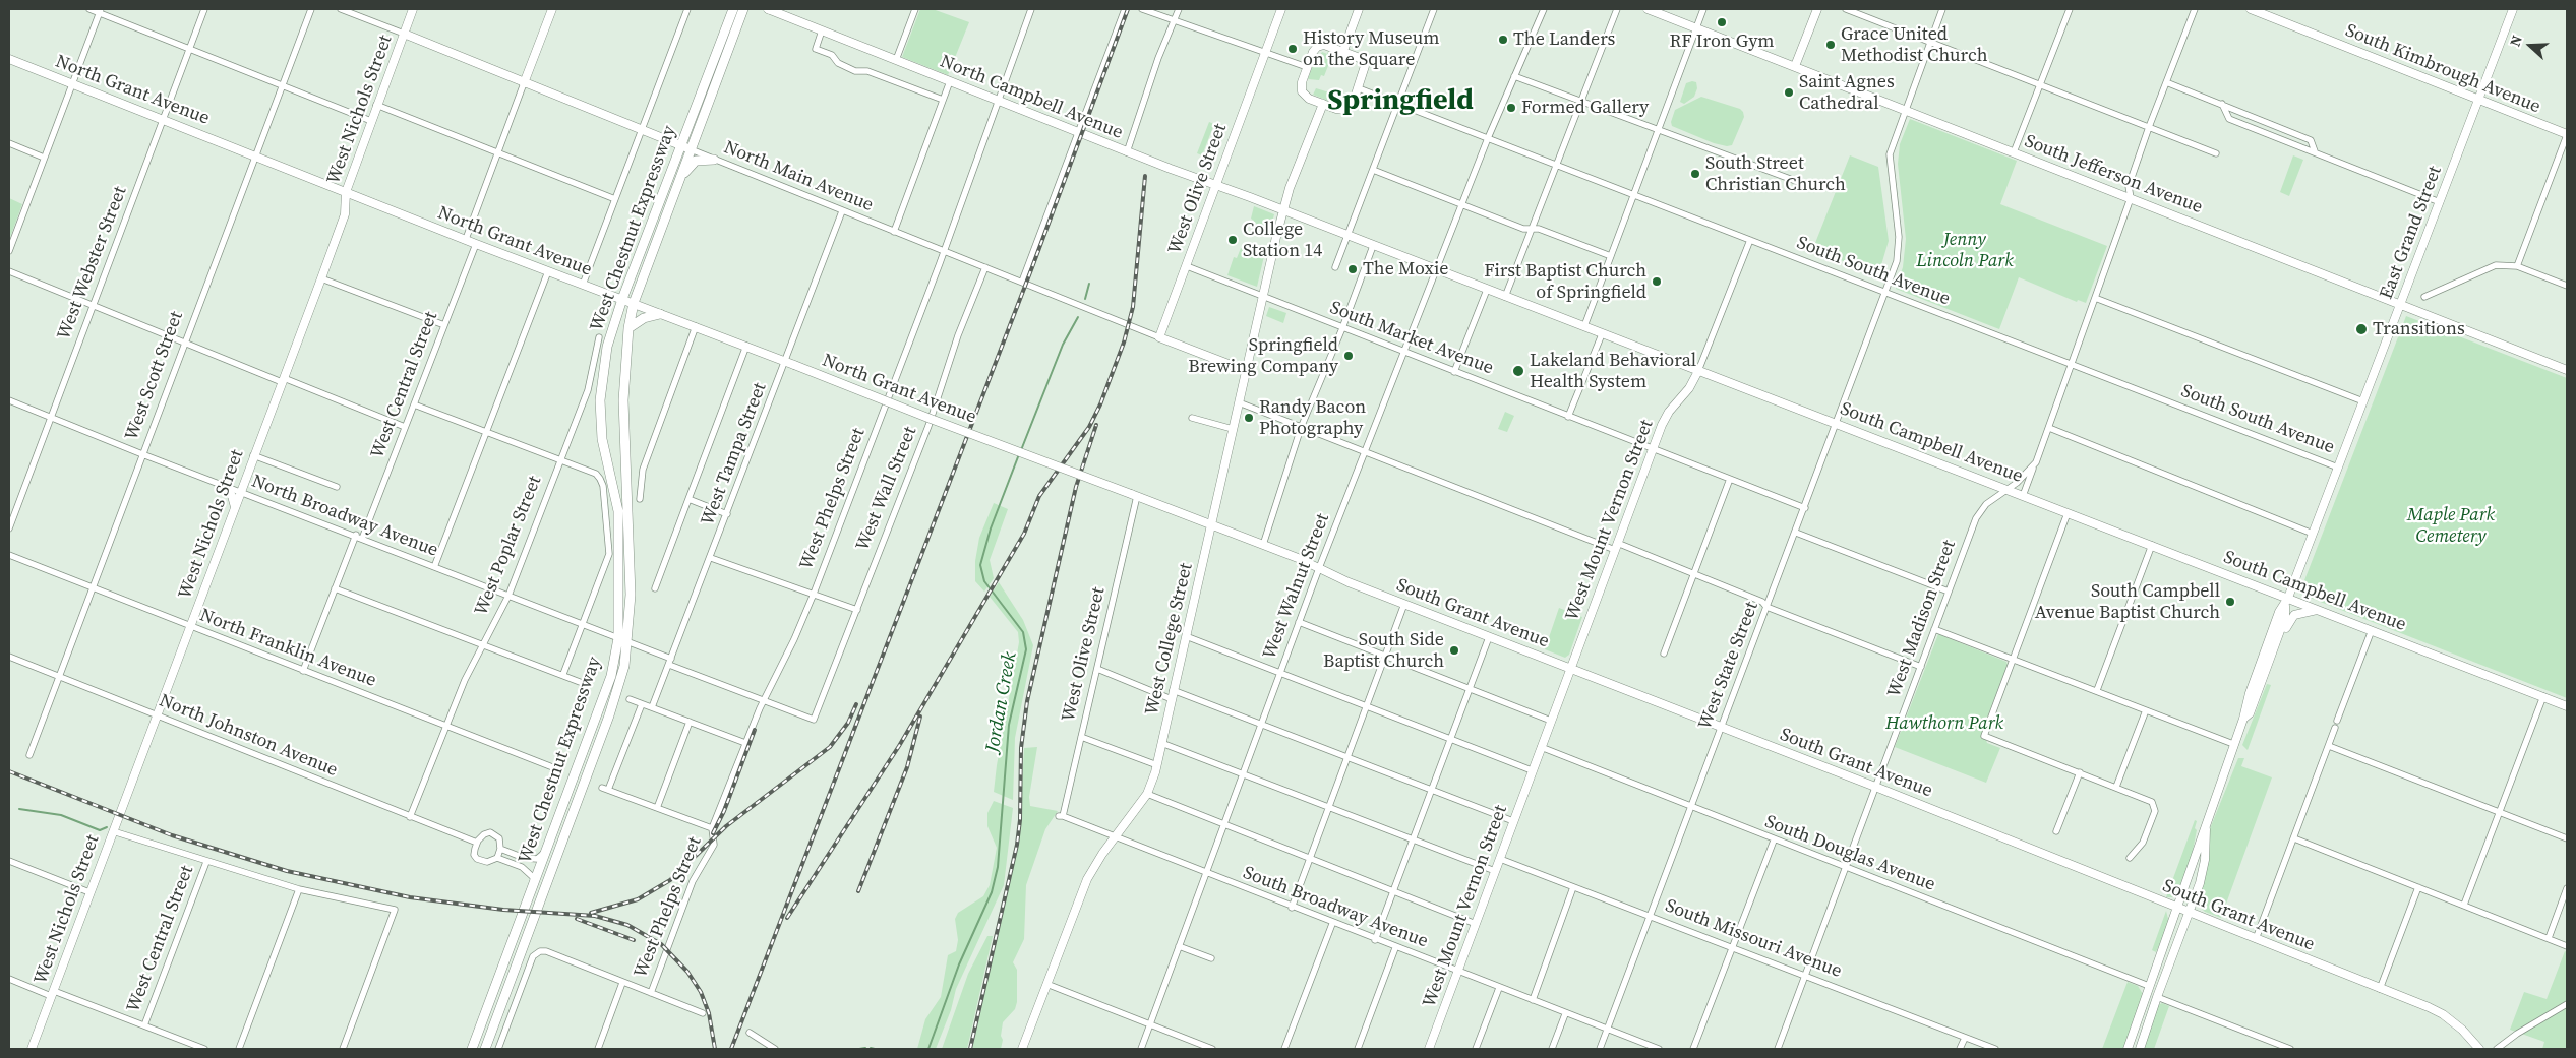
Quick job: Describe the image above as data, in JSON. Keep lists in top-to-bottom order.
{
  "streets": {
    "main road": [
      "South Kimbrough Avenue",
      "North Grant Avenue",
      "North Campbell Avenue",
      "West Nichols Street",
      "South Jefferson Avenue",
      "North Main Avenue",
      "West Olive Street",
      "West Chestnut Expressway",
      "East Grand Street",
      "South Campbell Avenue",
      "West Mount Vernon Street",
      "South Grant Avenue",
      "West College Street"
    ],
    "street": [
      "West Webster Street",
      "South South Avenue",
      "South Market Avenue",
      "West Scott Street",
      "West Central Street",
      "West Tampa Street",
      "West Wall Street",
      "West Phelps Street",
      "North Broadway Avenue",
      "West Poplar Street",
      "West Walnut Street",
      "West Madison Street",
      "North Franklin Avenue",
      "West State Street",
      "North Johnston Avenue",
      "South Douglas Avenue",
      "South Broadway Avenue",
      "South Missouri Avenue"
    ]
  },
  "crossings": [
    ["South Kimbrough Avenue", "East Grand Street"],
    ["North Grant Avenue", "West Nichols Street"],
    ["North Grant Avenue", "West Olive Street"],
    ["North Grant Avenue", "West Chestnut Expressway"],
    ["North Grant Avenue", "West Webster Street"],
    ["North Grant Avenue", "West Scott Street"],
    ["North Grant Avenue", "West Central Street"],
    ["North Grant Avenue", "West Tampa Street"],
    ["North Grant Avenue", "South Grant Avenue"],
    ["North Grant Avenue", "West College Street"],
    ["North Campbell Avenue", "West Olive Street"],
    ["North Campbell Avenue", "South Campbell Avenue"],
    ["North Campbell Avenue", "West Phelps Street"],
    ["North Campbell Avenue", "West College Street"],
    ["West Nichols Street", "North Main Avenue"],
    ["West Nichols Street", "North Broadway Avenue"],
    ["West Nichols Street", "North Franklin Avenue"],
    ["West Nichols Street", "North Johnston Avenue"],
    ["South Jefferson Avenue", "East Grand Street"],
    ["South Jefferson Avenue", "West Madison Street"],
    ["South Jefferson Avenue", "West State Street"],
    ["North Main Avenue", "West Olive Street"],
    ["North Main Avenue", "West Chestnut Expressway"],
    ["North Main Avenue", "West Tampa Street"],
    ["North Main Avenue", "West Wall Street"],
    ["North Main Avenue", "West Phelps Street"],
    ["North Main Avenue", "West College Street"],
    ["West Olive Street", "South Market Avenue"],
    ["West Olive Street", "West College Street"],
    ["West Olive Street", "South Broadway Avenue"],
    ["West Chestnut Expressway", "North Broadway Avenue"],
    ["East Grand Street", "South South Avenue"],
    ["East Grand Street", "South Campbell Avenue"],
    ["West Webster Street", "North Broadway Avenue"],
    ["South South Avenue", "West Mount Vernon Street"],
    ["South South Avenue", "West Walnut Street"],
    ["South South Avenue", "West Madison Street"],
    ["South South Avenue", "West College Street"],
    ["South South Avenue", "West State Street"],
    ["South Market Avenue", "West Mount Vernon Street"],
    ["South Market Avenue", "West Walnut Street"],
    ["South Market Avenue", "West College Street"],
    ["South Market Avenue", "West State Street"],
    ["West Scott Street", "North Broadway Avenue"],
    ["West Scott Street", "North Franklin Avenue"],
    ["West Scott Street", "North Johnston Avenue"],
    ["West Central Street", "North Broadway Avenue"],
    ["South Campbell Avenue", "West Mount Vernon Street"],
    ["South Campbell Avenue", "West Walnut Street"],
    ["South Campbell Avenue", "West Madison Street"],
    ["South Campbell Avenue", "West College Street"],
    ["South Campbell Avenue", "West State Street"],
    ["West Tampa Street", "North Broadway Avenue"],
    ["West Wall Street", "West Phelps Street"],
    ["West Wall Street", "North Broadway Avenue"],
    ["West Phelps Street", "North Broadway Avenue"],
    ["North Broadway Avenue", "West Poplar Street"],
    ["West Mount Vernon Street", "South Grant Avenue"],
    ["West Mount Vernon Street", "South Douglas Avenue"],
    ["West Mount Vernon Street", "South Broadway Avenue"],
    ["West Mount Vernon Street", "South Missouri Avenue"],
    ["West Poplar Street", "North Franklin Avenue"],
    ["West Poplar Street", "North Johnston Avenue"],
    ["West Walnut Street", "South Grant Avenue"],
    ["West Walnut Street", "South Broadway Avenue"],
    ["South Grant Avenue", "West Madison Street"],
    ["South Grant Avenue", "West College Street"],
    ["South Grant Avenue", "West State Street"],
    ["West Madison Street", "South Douglas Avenue"],
    ["West Madison Street", "South Missouri Avenue"],
    ["West College Street", "South Broadway Avenue"],
    ["West State Street", "South Douglas Avenue"],
    ["West State Street", "South Broadway Avenue"],
    ["West State Street", "South Missouri Avenue"]
  ],
  "districts": ["Springfield"],
  "water": ["Jordan Creek"],
  "parks": ["Jenny Lincoln Park", "Maple Park Cemetery", "Hawthorn Park"],
  "places": [
    "RF Iron Gym",
    "The Landers",
    "Grace United Methodist Church",
    "History Museum on the Square",
    "Saint Agnes Cathedral",
    "Formed Gallery",
    "South Street Christian Church",
    "College Station 14",
    "The Moxie",
    "First Baptist Church of Springfield",
    "Transitions",
    "Springfield Brewing Company",
    "Lakeland Behavioral Health System",
    "Randy Bacon Photography",
    "South Campbell Avenue Baptist Church",
    "South Side Baptist Church"
  ],
  "north": "left"
}
